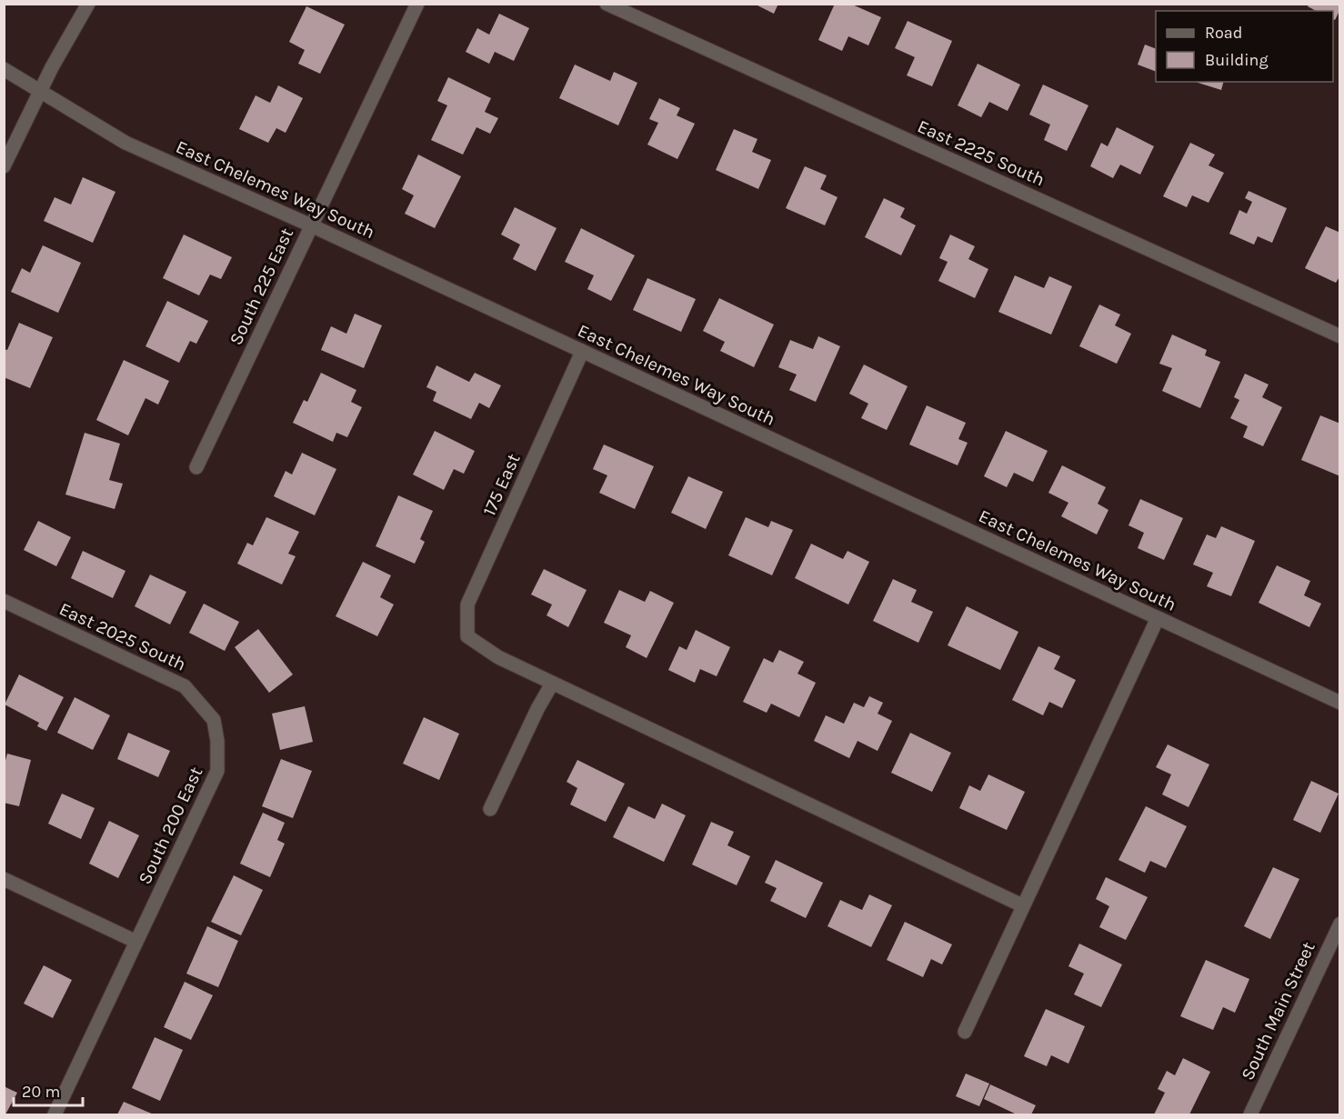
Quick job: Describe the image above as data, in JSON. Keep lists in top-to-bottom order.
{
  "streets": {
    "street": [
      "East 2225 South",
      "East Chelemes Way South",
      "South 225 East",
      "175 East",
      "East 2025 South",
      "South 200 East",
      "South Main Street"
    ]
  },
  "crossings": [
    ["East Chelemes Way South", "South 225 East"],
    ["East Chelemes Way South", "175 East"],
    ["East 2025 South", "South 200 East"]
  ],
  "legend": ["Road", "Building"],
  "scale_bar": "20 m"
}
